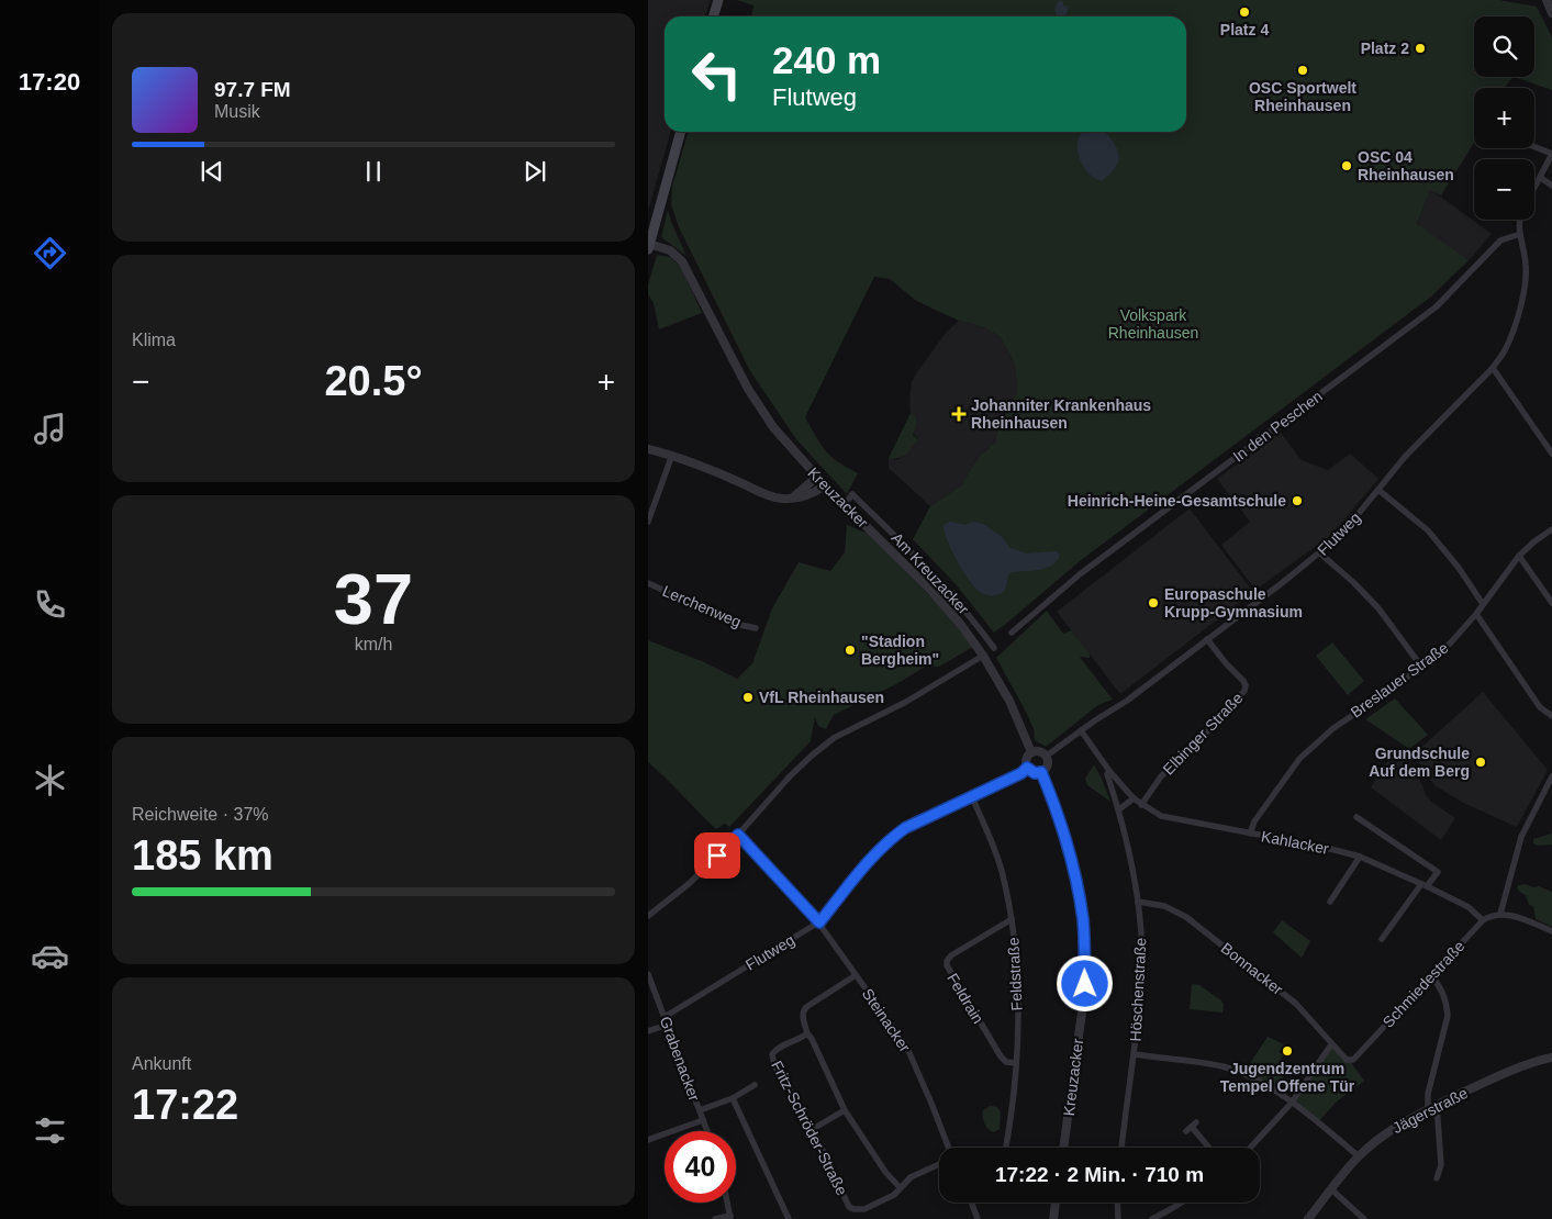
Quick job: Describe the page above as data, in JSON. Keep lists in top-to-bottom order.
{
  "streets": {
    "street": [
      "In den Peschen",
      "Kreuzacker",
      "Flutweg",
      "Am Kreuzacker",
      "Lerchenweg",
      "Breslauer Straße",
      "Elbinger Straße",
      "Kahlacker",
      "Bonnacker",
      "Feldstraße",
      "Schmiedestraße",
      "Höschenstraße",
      "Feldrain",
      "Steinacker",
      "Grabenacker",
      "Jägerstraße",
      "Fritz-Schröder-Straße"
    ]
  },
  "crossings": [
    ["In den Peschen", "Flutweg"],
    ["Kreuzacker", "Flutweg"],
    ["Kreuzacker", "Am Kreuzacker"],
    ["Flutweg", "Elbinger Straße"],
    ["Flutweg", "Kahlacker"],
    ["Flutweg", "Feldstraße"],
    ["Flutweg", "Steinacker"],
    ["Flutweg", "Grabenacker"],
    ["Breslauer Straße", "Kahlacker"],
    ["Elbinger Straße", "Kahlacker"],
    ["Kahlacker", "Schmiedestraße"],
    ["Kahlacker", "Höschenstraße"],
    ["Bonnacker", "Schmiedestraße"],
    ["Bonnacker", "Höschenstraße"],
    ["Feldstraße", "Feldrain"]
  ],
  "parks": ["Volkspark Rheinhausen"],
  "places": {
    "other": [
      "Platz 4",
      "Platz 2",
      "OSC Sportwelt Rheinhausen",
      "OSC 04 Rheinhausen",
      "Heinrich-Heine-Gesamtschule",
      "Europaschule Krupp-Gymnasium",
      "\"Stadion Bergheim\"",
      "VfL Rheinhausen",
      "Grundschule Auf dem Berg",
      "Jugendzentrum Tempel Offene Tür"
    ],
    "health": ["Johanniter Krankenhaus Rheinhausen"]
  },
  "page": {
    "tabs": "17:20",
    "map_buttons": ["+", "−"],
    "turn": ["240 m", "Flutweg"],
    "song": ["97.7 FM", "Musik"],
    "tile": [
      "Klima",
      ["37", "km/h"],
      ["Reichweite · 37%", "185 km"],
      ["Ankunft", "17:22"]
    ],
    "heat": ["−", "20.5°", "+"],
    "limit": "40",
    "trip": "17:22 · 2 Min. · 710 m"
  }
}
